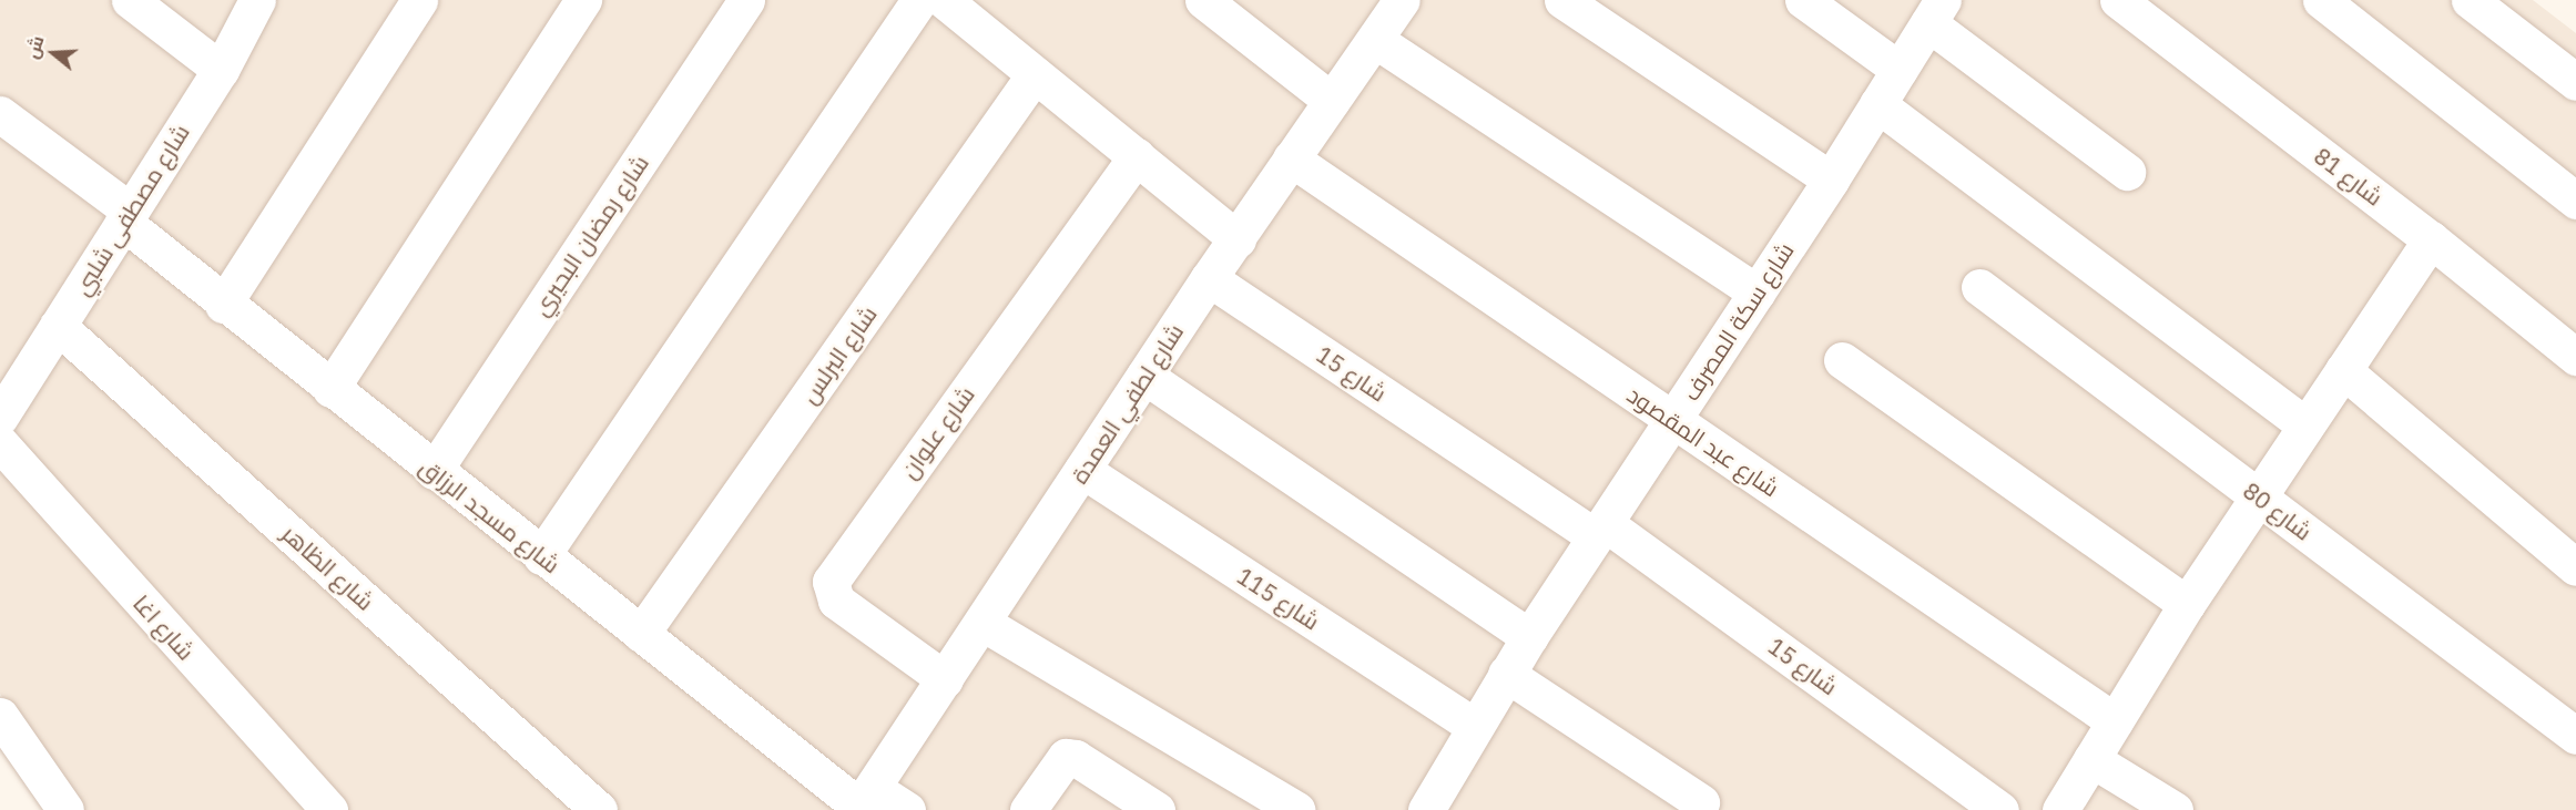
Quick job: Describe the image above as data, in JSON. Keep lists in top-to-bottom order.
{
  "streets": {
    "street": [
      "شارع 81",
      "شارع مصطفى شلبي",
      "شارع رمضان البحيري",
      "شارع سكة المصرف",
      "شارع البرلس",
      "شارع 15",
      "شارع لطفي العمدة",
      "شارع علوان",
      "شارع عبد المقصود",
      "شارع 80",
      "شارع مسجد الرزاق",
      "شارع الظاهر",
      "شارع 115",
      "شارع اغا"
    ]
  },
  "crossings": [
    ["شارع مصطفى شلبي", "شارع مسجد الرزاق"],
    ["شارع مصطفى شلبي", "شارع الظاهر"],
    ["شارع رمضان البحيري", "شارع مسجد الرزاق"],
    ["شارع سكة المصرف", "شارع 15"],
    ["شارع سكة المصرف", "شارع عبد المقصود"],
    ["شارع سكة المصرف", "شارع 115"],
    ["شارع البرلس", "شارع مسجد الرزاق"],
    ["شارع 15", "شارع لطفي العمدة"],
    ["شارع لطفي العمدة", "شارع علوان"],
    ["شارع لطفي العمدة", "شارع عبد المقصود"],
    ["شارع لطفي العمدة", "شارع مسجد الرزاق"],
    ["شارع لطفي العمدة", "شارع 115"]
  ],
  "north": "left"
}
